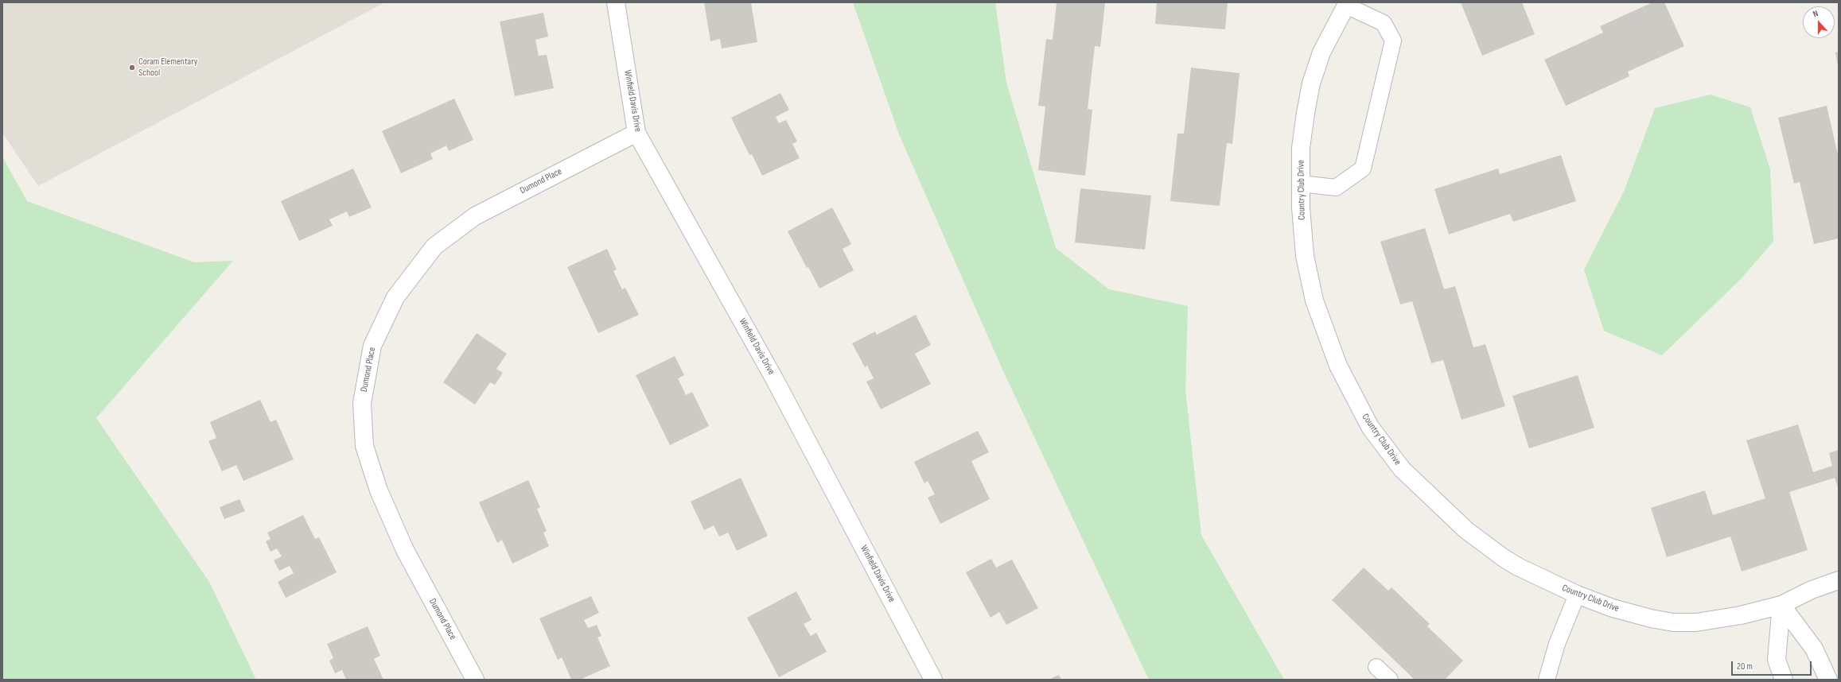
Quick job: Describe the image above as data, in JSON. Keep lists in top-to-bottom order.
{
  "streets": {
    "street": ["Winfield Davis Drive", "Dumond Place", "Country Club Drive"]
  },
  "crossings": [
    ["Winfield Davis Drive", "Dumond Place"]
  ],
  "places": ["Coram Elementary School"],
  "scale_bar": "20 m",
  "north": "top"
}
